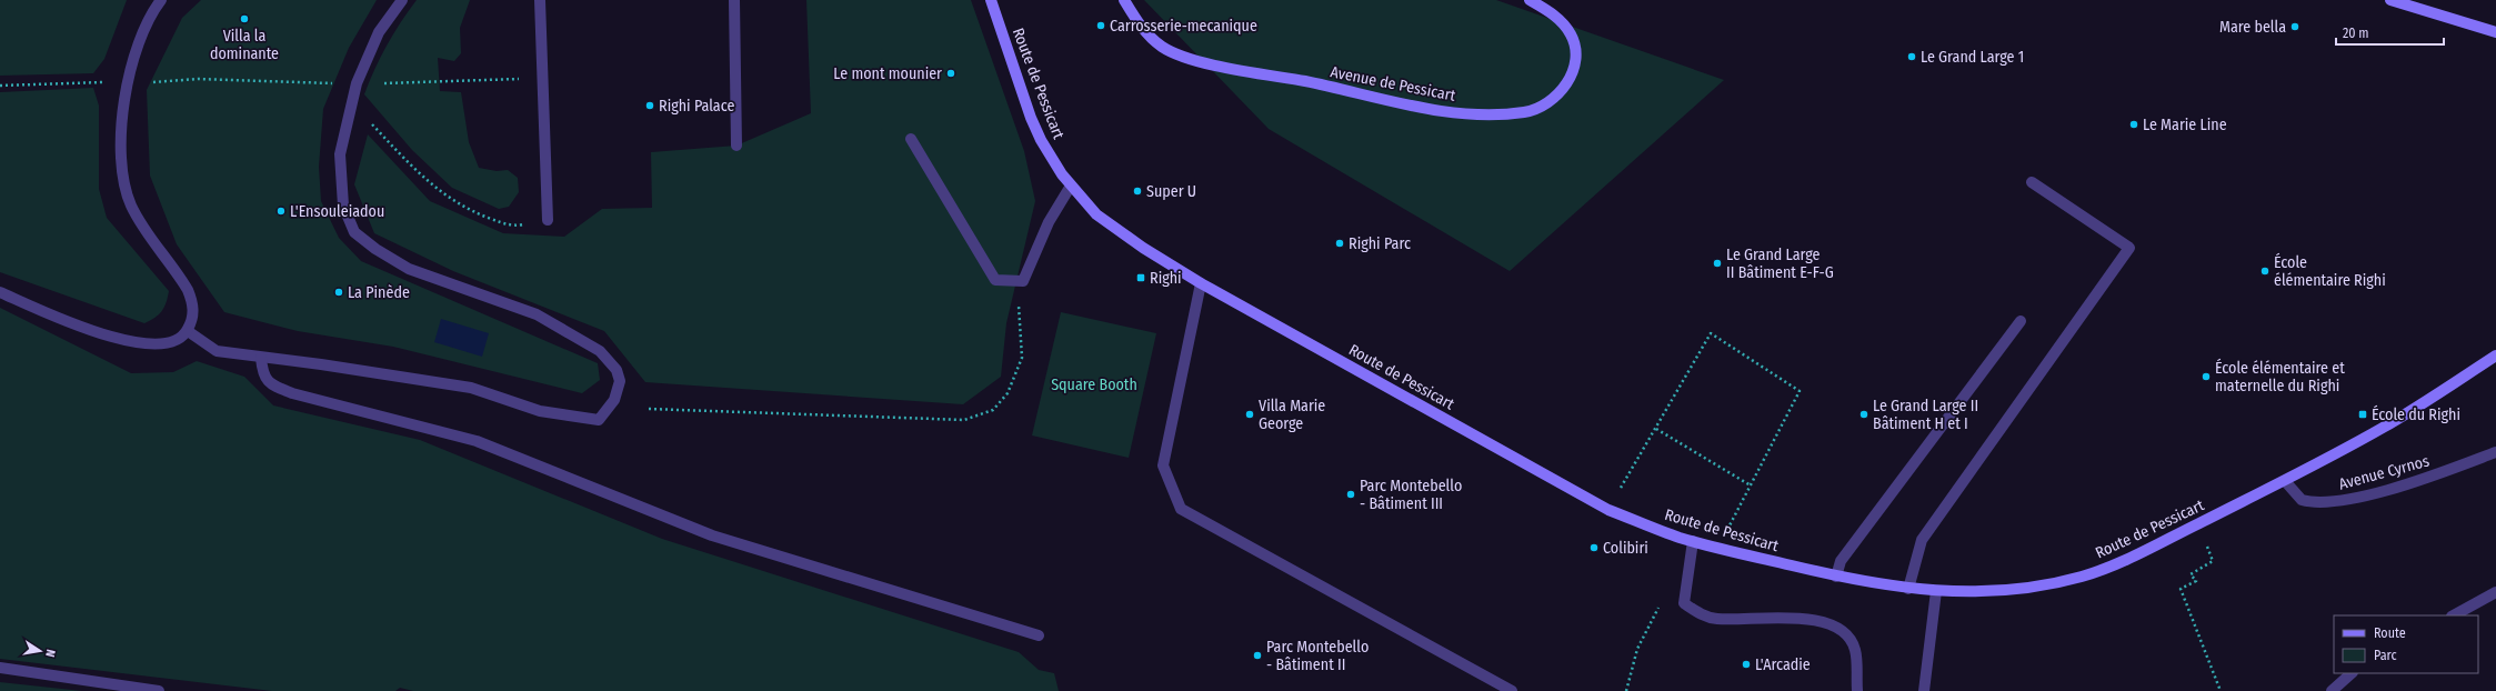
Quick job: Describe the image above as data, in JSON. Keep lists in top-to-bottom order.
{
  "streets": {
    "street": ["Route de Pessicart", "Avenue de Pessicart", "Avenue Cyrnos"]
  },
  "crossings": [
    ["Route de Pessicart", "Avenue Cyrnos"]
  ],
  "parks": ["Square Booth"],
  "places": {
    "other": [
      "Villa la dominante",
      "Carrosserie-mecanique",
      "Mare bella",
      "Le Grand Large 1",
      "Le mont mounier",
      "Righi Palace",
      "Le Marie Line",
      "Super U",
      "L'Ensouleiadou",
      "Righi Parc",
      "Le Grand Large II Bâtiment E-F-G",
      "École élémentaire Righi",
      "La Pinède",
      "École élémentaire et maternelle du Righi",
      "Villa Marie George",
      "Le Grand Large II Bâtiment H et I",
      "Parc Montebello - Bâtiment III",
      "Colibiri",
      "Parc Montebello - Bâtiment II",
      "L'Arcadie"
    ],
    "transit": ["Righi", "École du Righi"]
  },
  "legend": ["Route", "Parc"],
  "scale_bar": "20 m",
  "north": "right"
}
